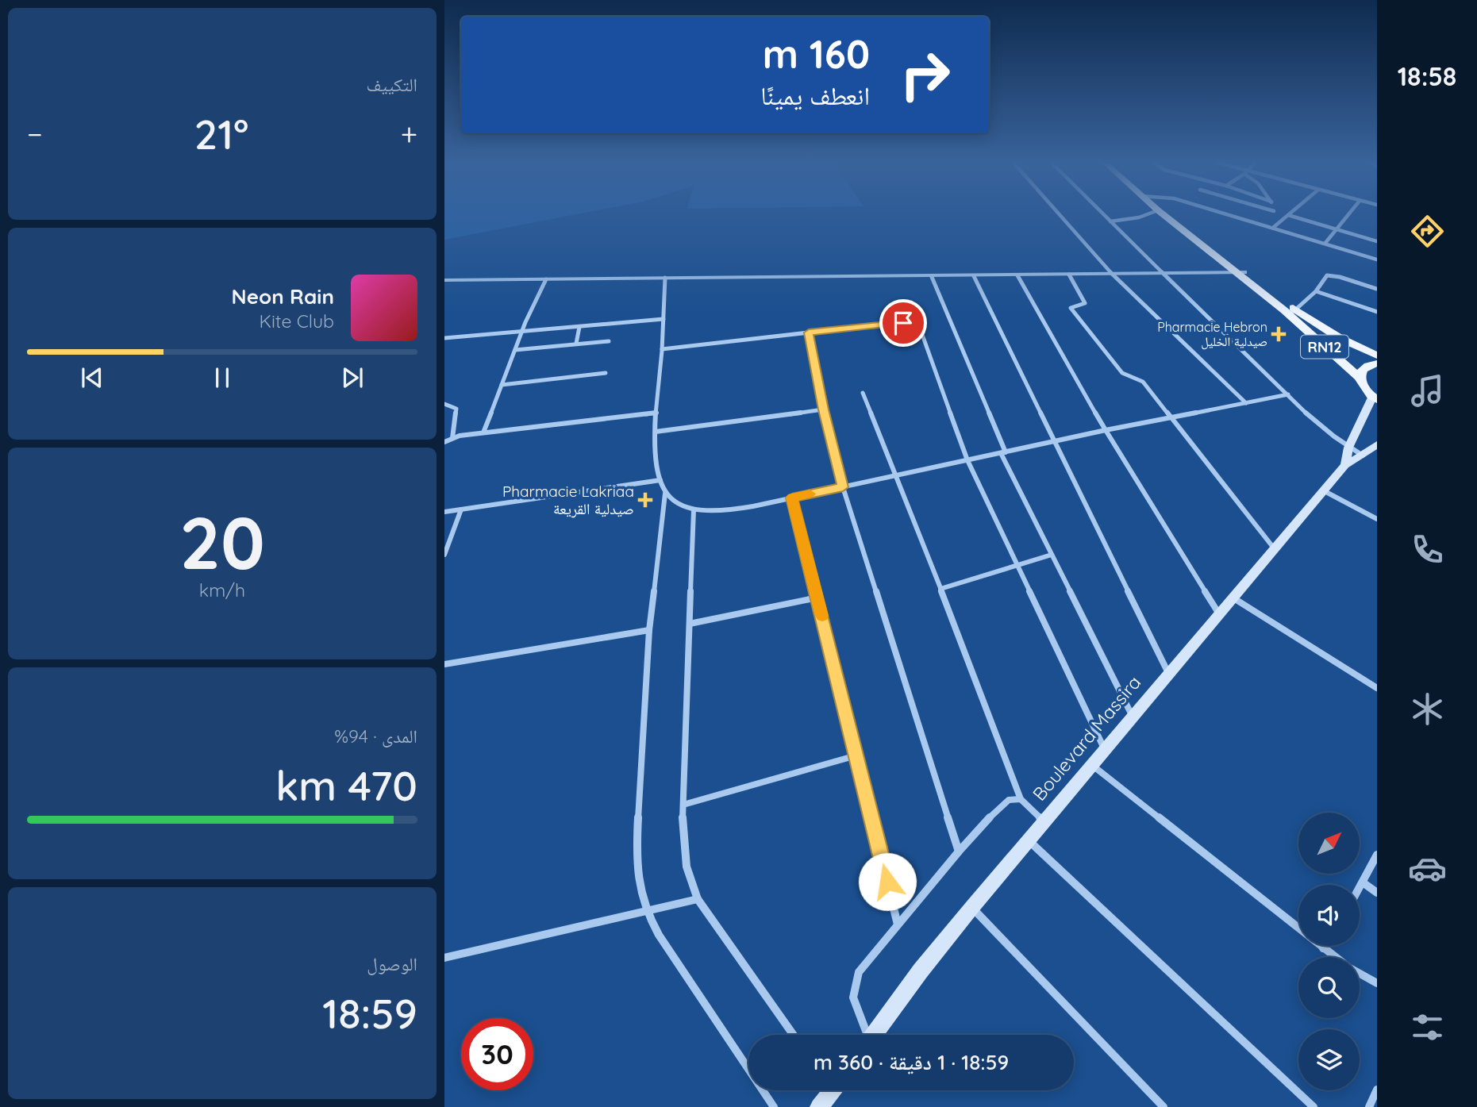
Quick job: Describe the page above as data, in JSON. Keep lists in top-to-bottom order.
{
  "streets": {
    "main road": ["RN12", "Boulevard Massira"]
  },
  "places": {
    "health": ["Pharmacie Hebron صيدلية الخليل", "Pharmacie Lakriaa صيدلية القريعة"]
  },
  "north": "top right",
  "page": {
    "tabs": "18:58",
    "tile": [
      "التكييف",
      ["20", "km/h"],
      ["المدى · 94%", "470 km"],
      ["الوصول", "18:59"]
    ],
    "turn": ["160 m", "انعطف يمينًا"],
    "heat": ["−", "21°", "+"],
    "song": ["Neon Rain", "Kite Club"],
    "limit": "30",
    "trip": "18:59 · 1 دقيقة · 360 m"
  }
}
